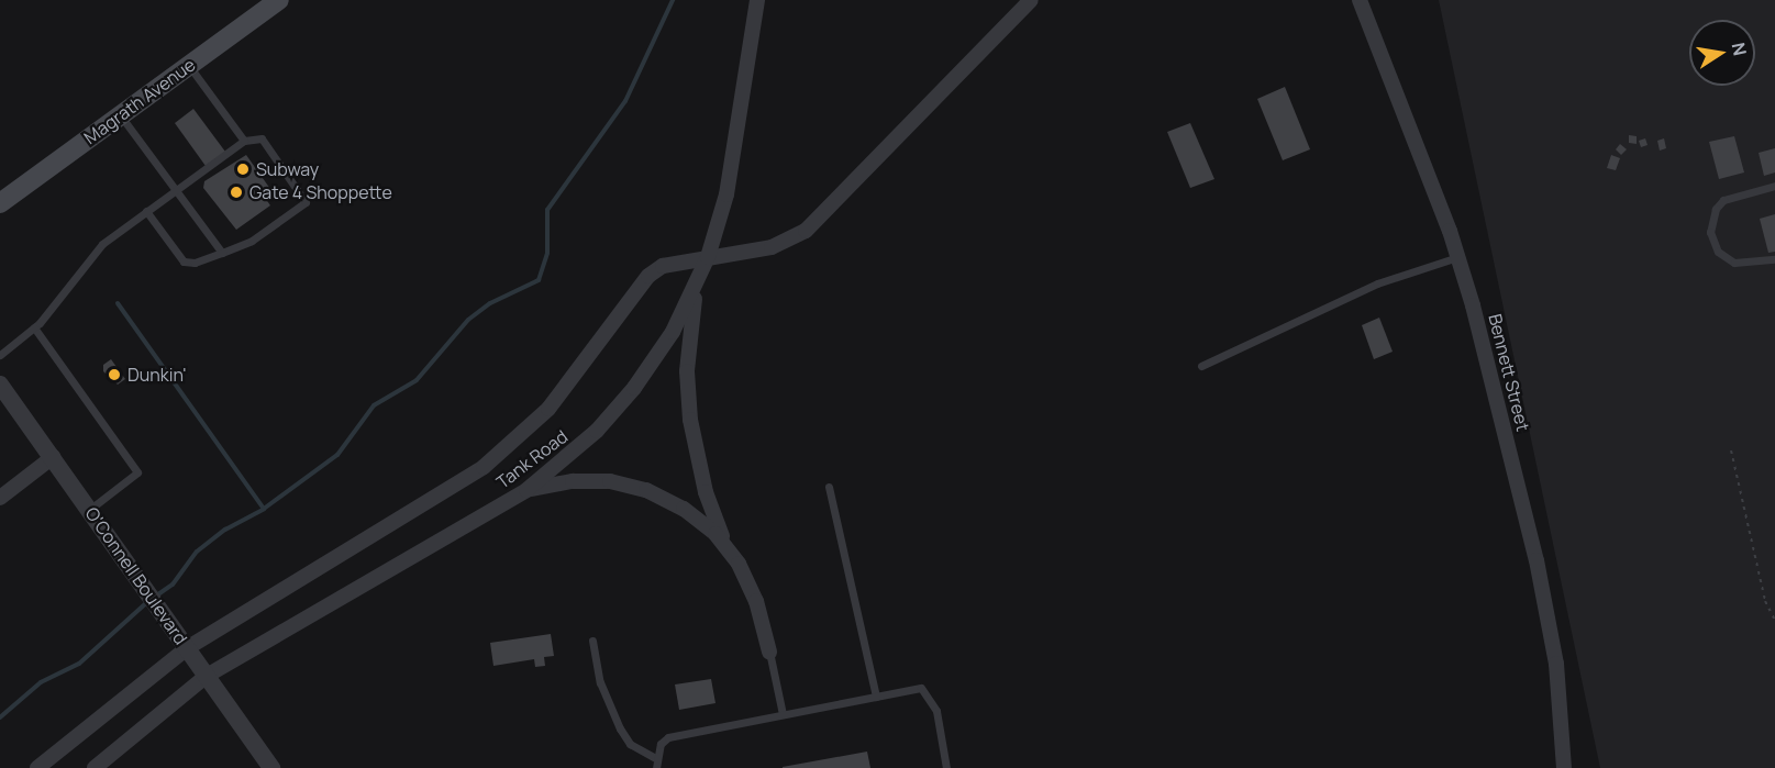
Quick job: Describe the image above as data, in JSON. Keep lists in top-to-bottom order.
{
  "streets": {
    "main road": ["Magrath Avenue"],
    "street": ["Bennett Street", "Tank Road", "O'Connell Boulevard"]
  },
  "crossings": [
    ["Tank Road", "O'Connell Boulevard"]
  ],
  "places": ["Subway", "Gate 4 Shoppette", "Dunkin'"],
  "north": "right"
}
